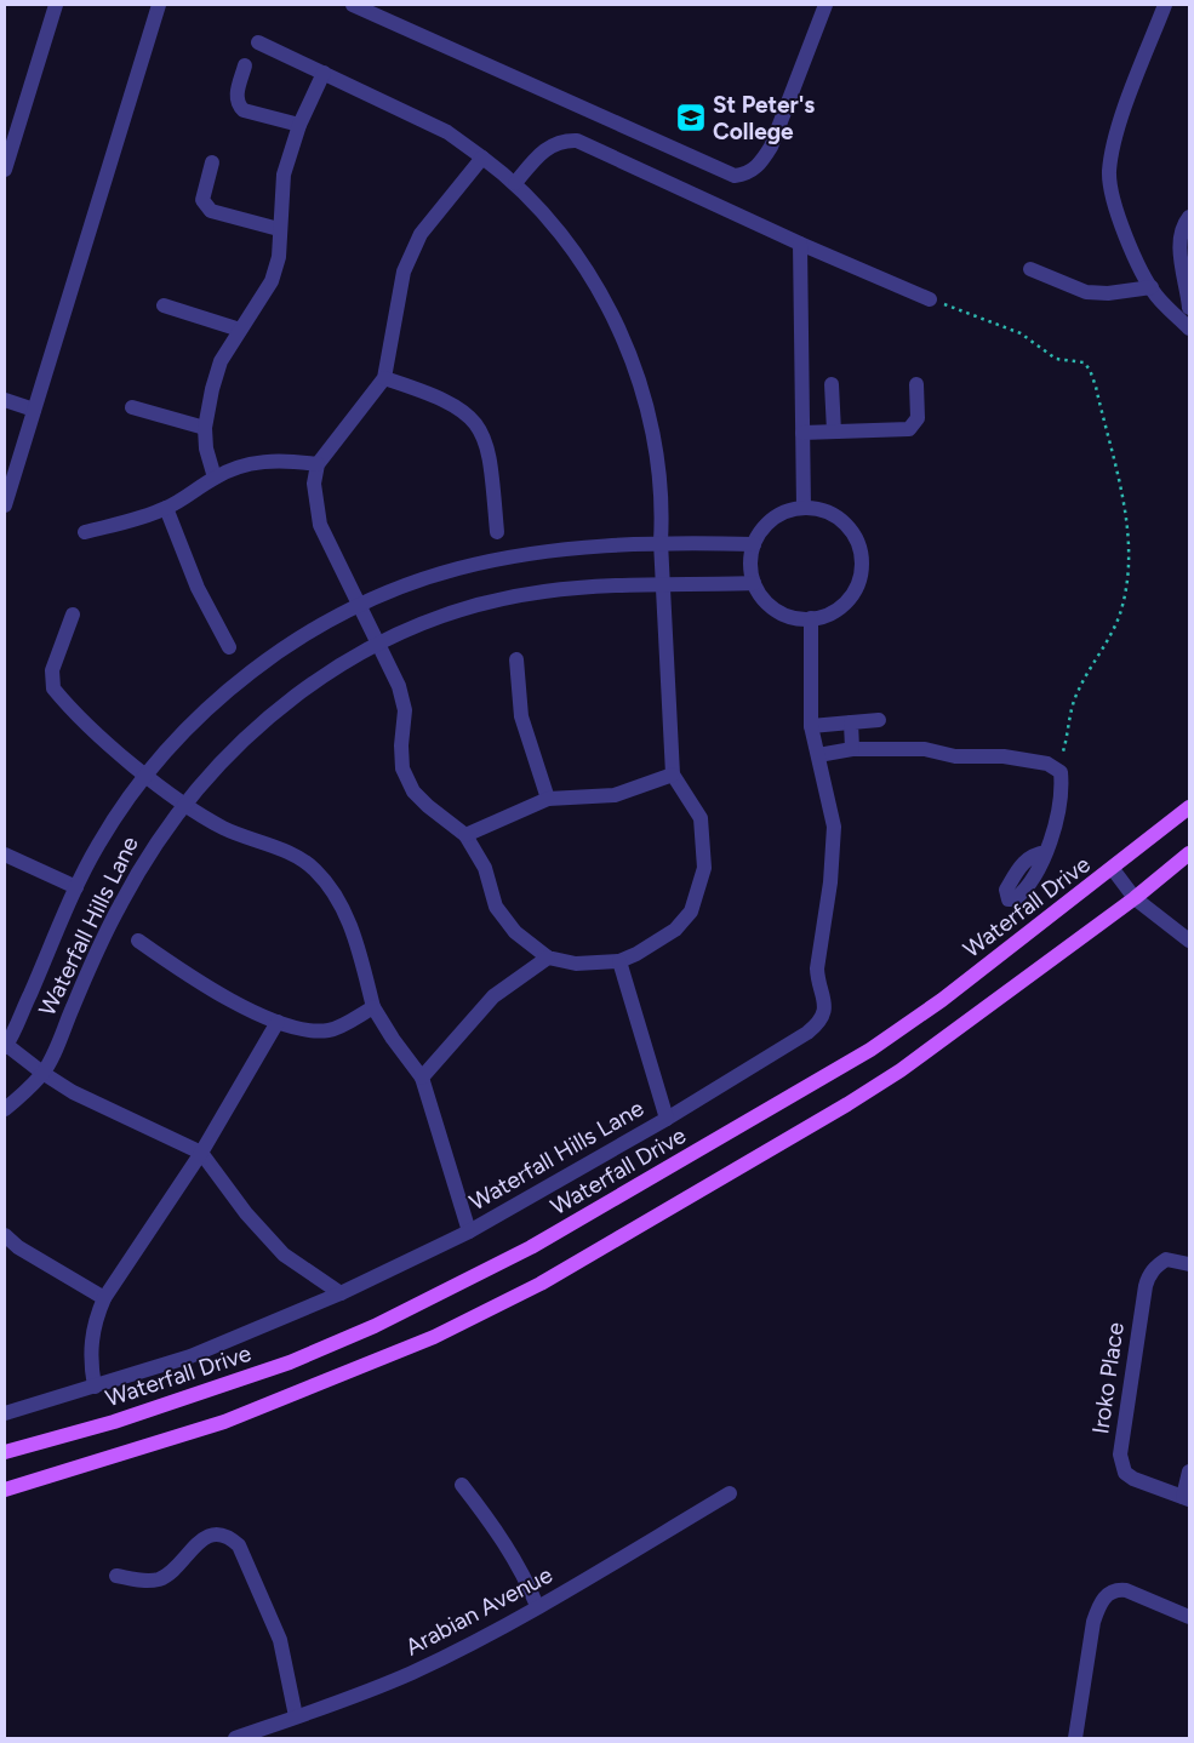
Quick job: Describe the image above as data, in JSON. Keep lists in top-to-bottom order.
{
  "streets": {
    "main road": ["Waterfall Drive"],
    "street": ["Waterfall Hills Lane", "Iroko Place", "Arabian Avenue"]
  },
  "places": {
    "school or university": ["St Peter's College"]
  }
}
